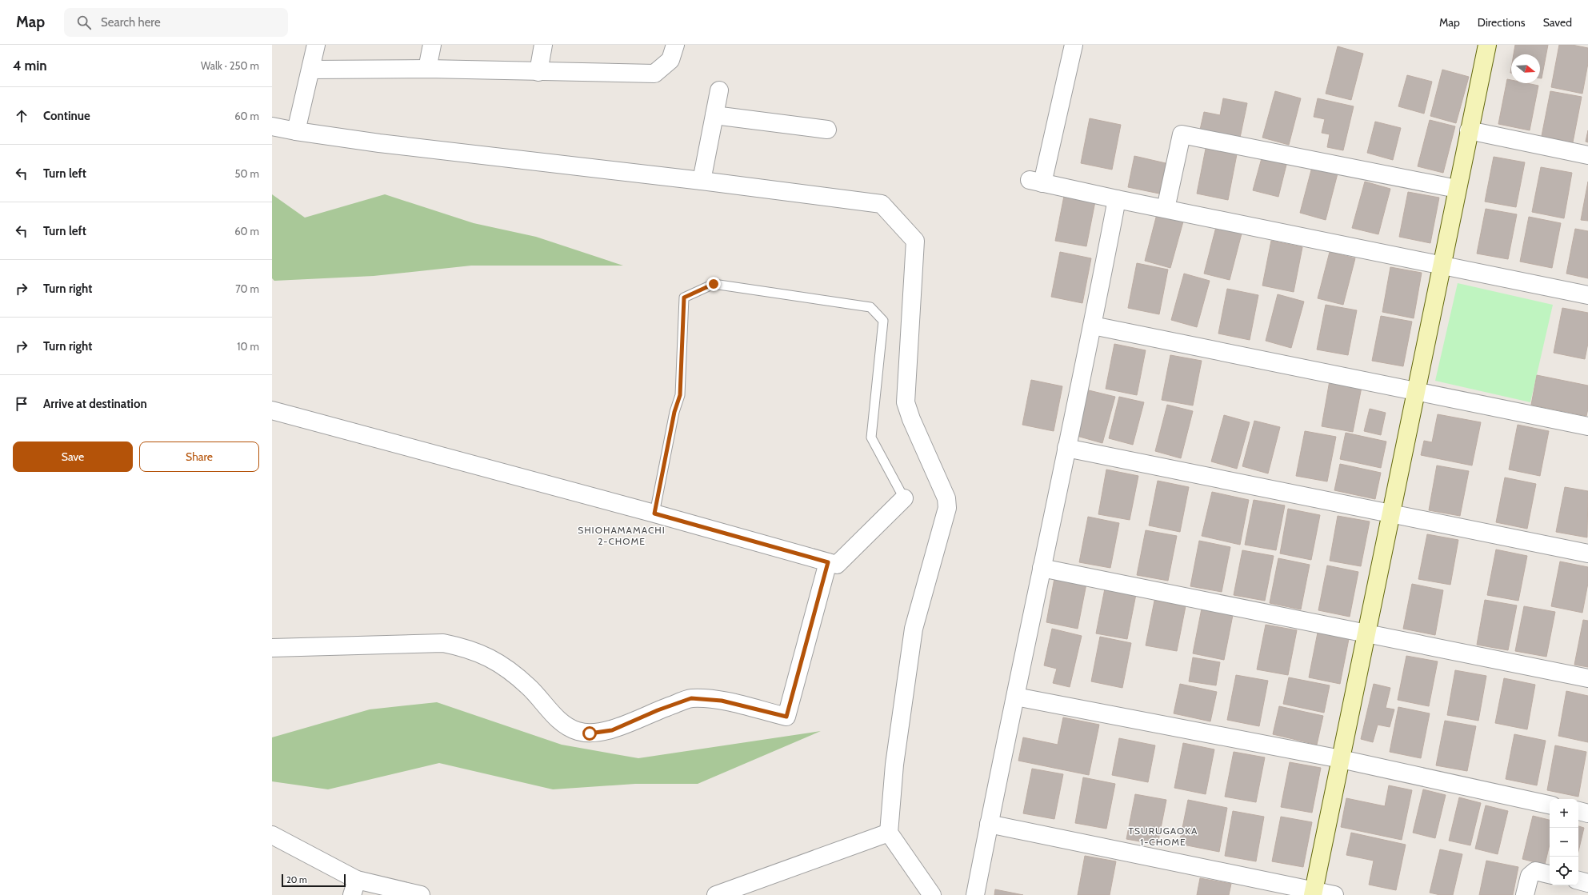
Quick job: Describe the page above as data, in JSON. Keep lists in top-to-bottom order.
{
  "districts": ["SHIOHAMAMACHI 2-CHOME", "TSURUGAOKA 1-CHOME"],
  "scale_bar": "20 m",
  "north": "right",
  "page": {
    "header": "Map",
    "search": "Search here",
    "nav": ["Map", "Directions", "Saved"],
    "heading": ["4 min", "Walk · 250 m"],
    "list": [
      ["Continue", "60 m"],
      ["Turn left", "50 m"],
      ["Turn left", "60 m"],
      ["Turn right", "70 m"],
      ["Turn right", "10 m"],
      "Arrive at destination"
    ],
    "buttons": ["Save", "Share"],
    "map_buttons": ["+", "−"],
    "scale": "20 m"
  }
}
